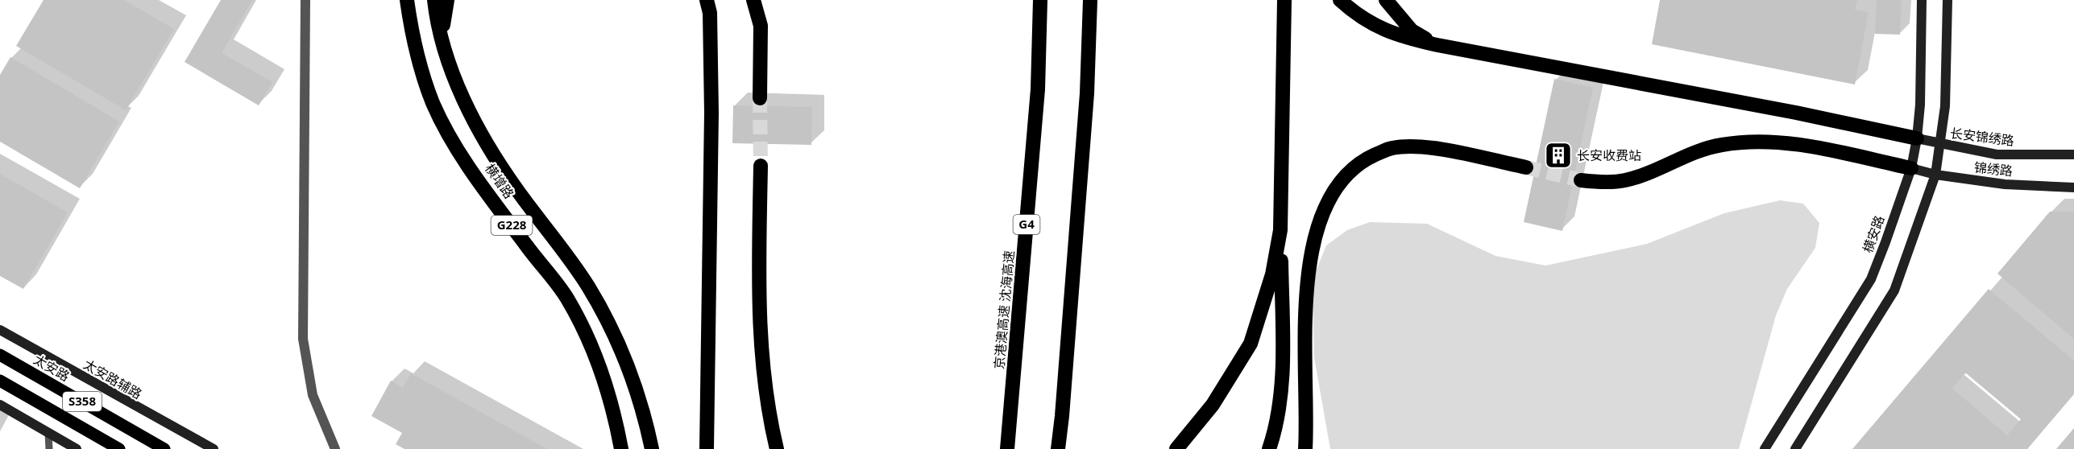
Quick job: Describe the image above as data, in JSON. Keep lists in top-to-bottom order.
{
  "streets": {
    "highway": [
      "横增路",
      "G4",
      "G228",
      "京港澳高速 沈海高速"
    ],
    "main road": [
      "长安锦绣路",
      "锦绣路",
      "横安路",
      "太安路",
      "太安路辅路",
      "S358"
    ]
  },
  "crossings": [
    ["长安锦绣路", "横安路"],
    ["锦绣路", "横安路"]
  ],
  "places": {
    "building": ["长安收费站"]
  }
}
